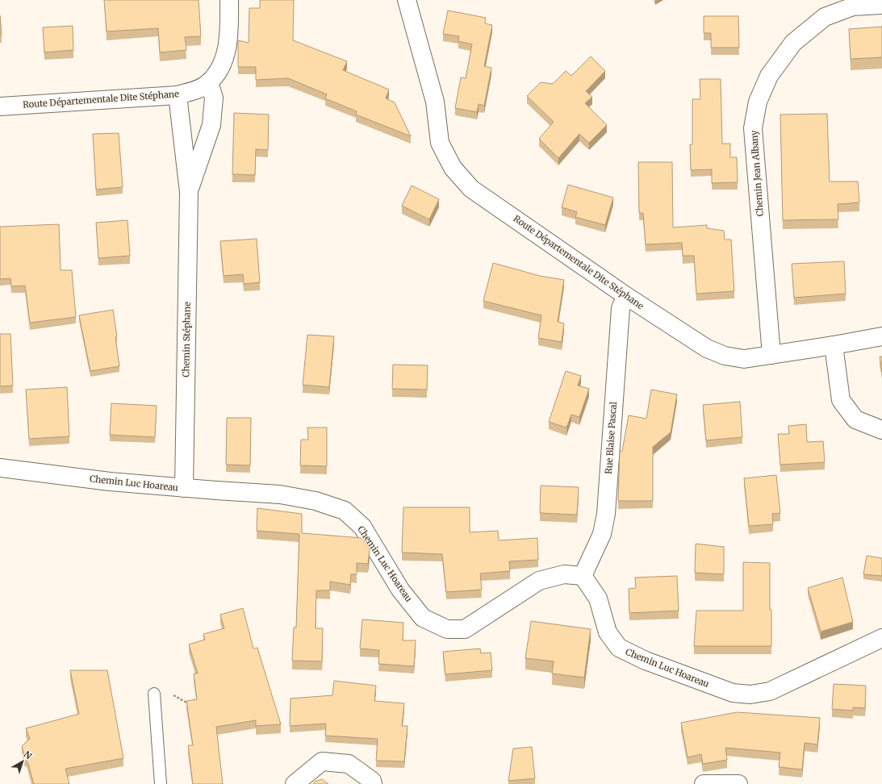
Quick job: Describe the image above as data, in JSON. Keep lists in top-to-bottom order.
{
  "streets": {
    "street": [
      "Route Départementale Dite Stéphane",
      "Chemin Jean Albany",
      "Chemin Stéphane",
      "Rue Blaise Pascal",
      "Chemin Luc Hoareau"
    ]
  },
  "crossings": [
    ["Route Départementale Dite Stéphane", "Chemin Jean Albany"],
    ["Route Départementale Dite Stéphane", "Chemin Stéphane"],
    ["Route Départementale Dite Stéphane", "Rue Blaise Pascal"],
    ["Chemin Stéphane", "Chemin Luc Hoareau"],
    ["Rue Blaise Pascal", "Chemin Luc Hoareau"]
  ],
  "north": "top right"
}
